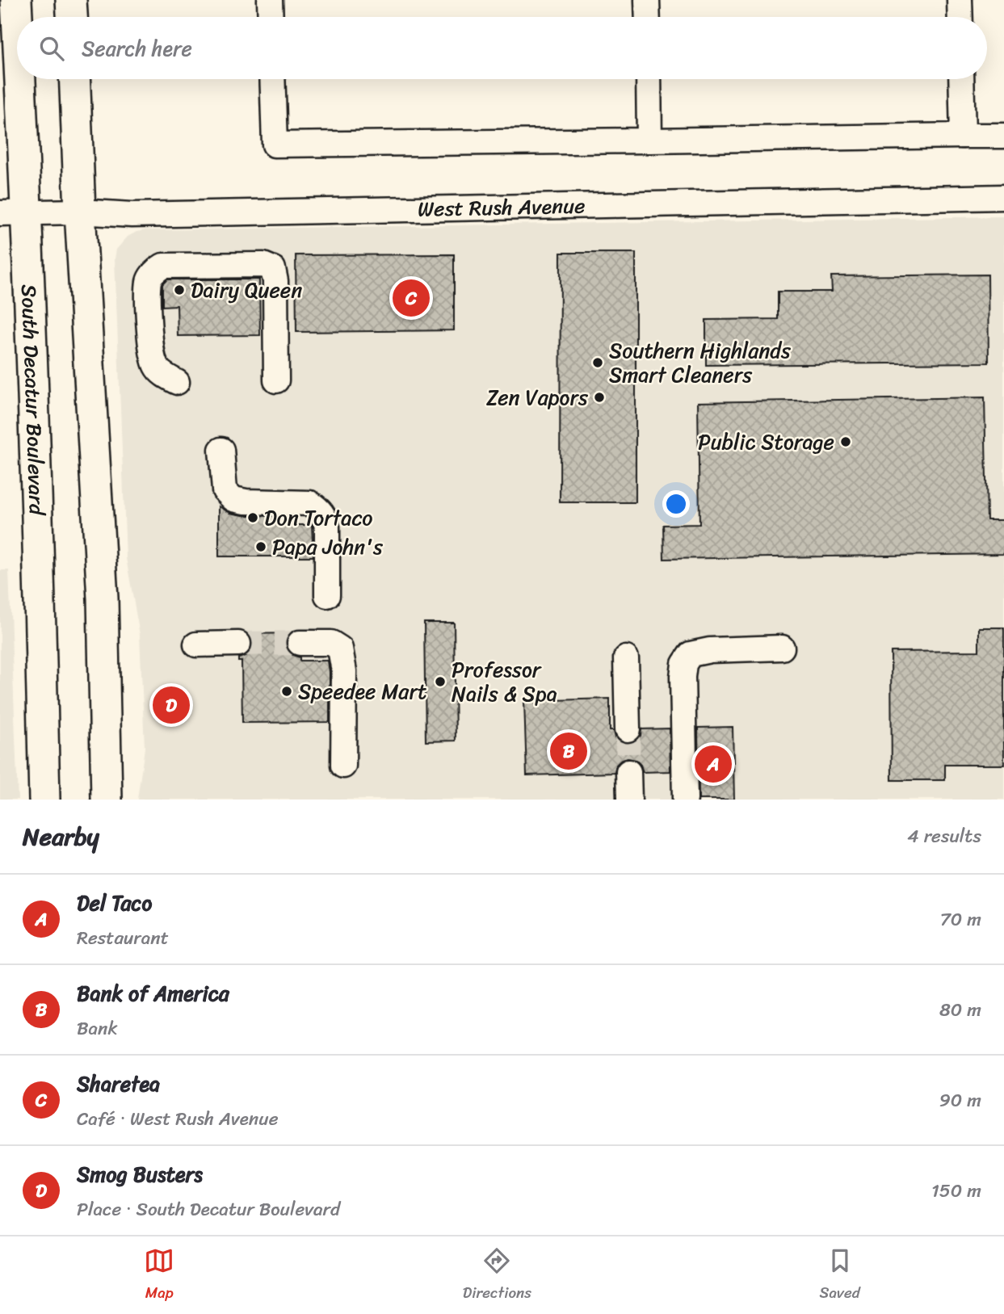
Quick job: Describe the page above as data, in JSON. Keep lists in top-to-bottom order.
{
  "streets": {
    "main road": ["South Decatur Boulevard"],
    "street": ["West Rush Avenue"]
  },
  "crossings": [
    ["West Rush Avenue", "South Decatur Boulevard"]
  ],
  "places": [
    "Dairy Queen",
    "Southern Highlands Smart Cleaners",
    "Zen Vapors",
    "Public Storage",
    "Don Tortaco",
    "Papa John's",
    "Professor Nails & Spa",
    "Speedee Mart"
  ],
  "page": {
    "search": "Search here",
    "pins": [
      "C",
      "D",
      "B",
      "A"
    ],
    "heading": ["Nearby", "4 results"],
    "list": [
      {
        "mark": "A",
        "name": "Del Taco",
        "note": "Restaurant",
        "value": "70 m"
      },
      {
        "mark": "B",
        "name": "Bank of America",
        "note": "Bank",
        "value": "80 m"
      },
      {
        "mark": "C",
        "name": "Sharetea",
        "note": "Café · West Rush Avenue",
        "value": "90 m"
      },
      {
        "mark": "D",
        "name": "Smog Busters",
        "note": "Place · South Decatur Boulevard",
        "value": "150 m"
      }
    ],
    "nav": ["Map", "Directions", "Saved"]
  }
}
